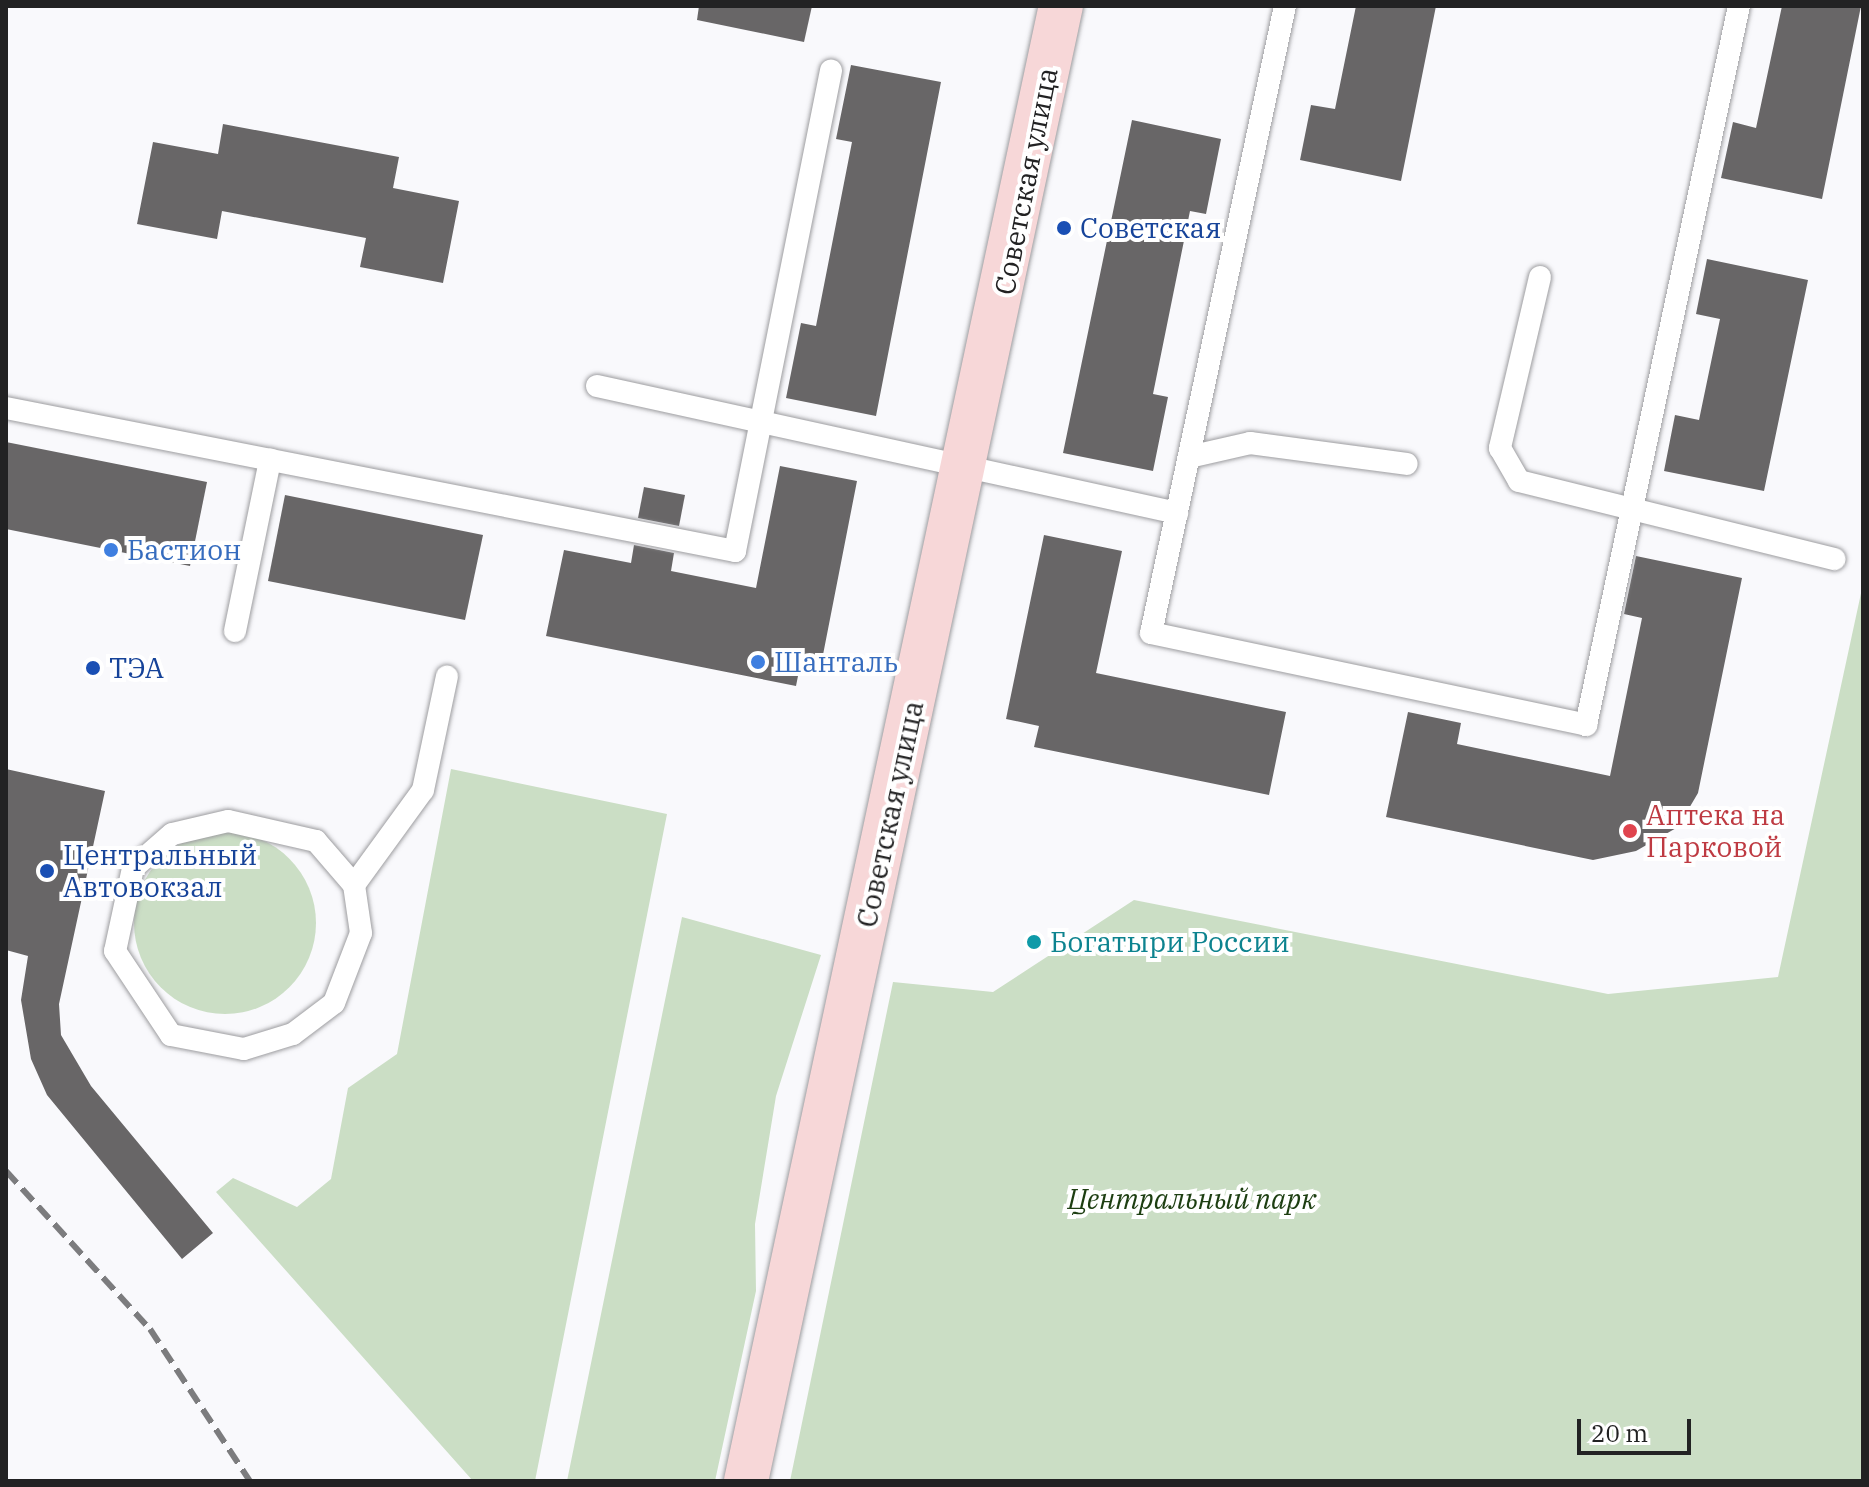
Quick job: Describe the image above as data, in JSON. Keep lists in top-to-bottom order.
{
  "streets": {
    "main road": ["Советская улица"]
  },
  "parks": ["Центральный парк"],
  "places": [
    "Советская",
    "Бастион",
    "Шанталь",
    "ТЭА",
    "Аптека на Парковой",
    "Центральный Автовокзал",
    "Богатыри России"
  ],
  "scale_bar": "20 m"
}
